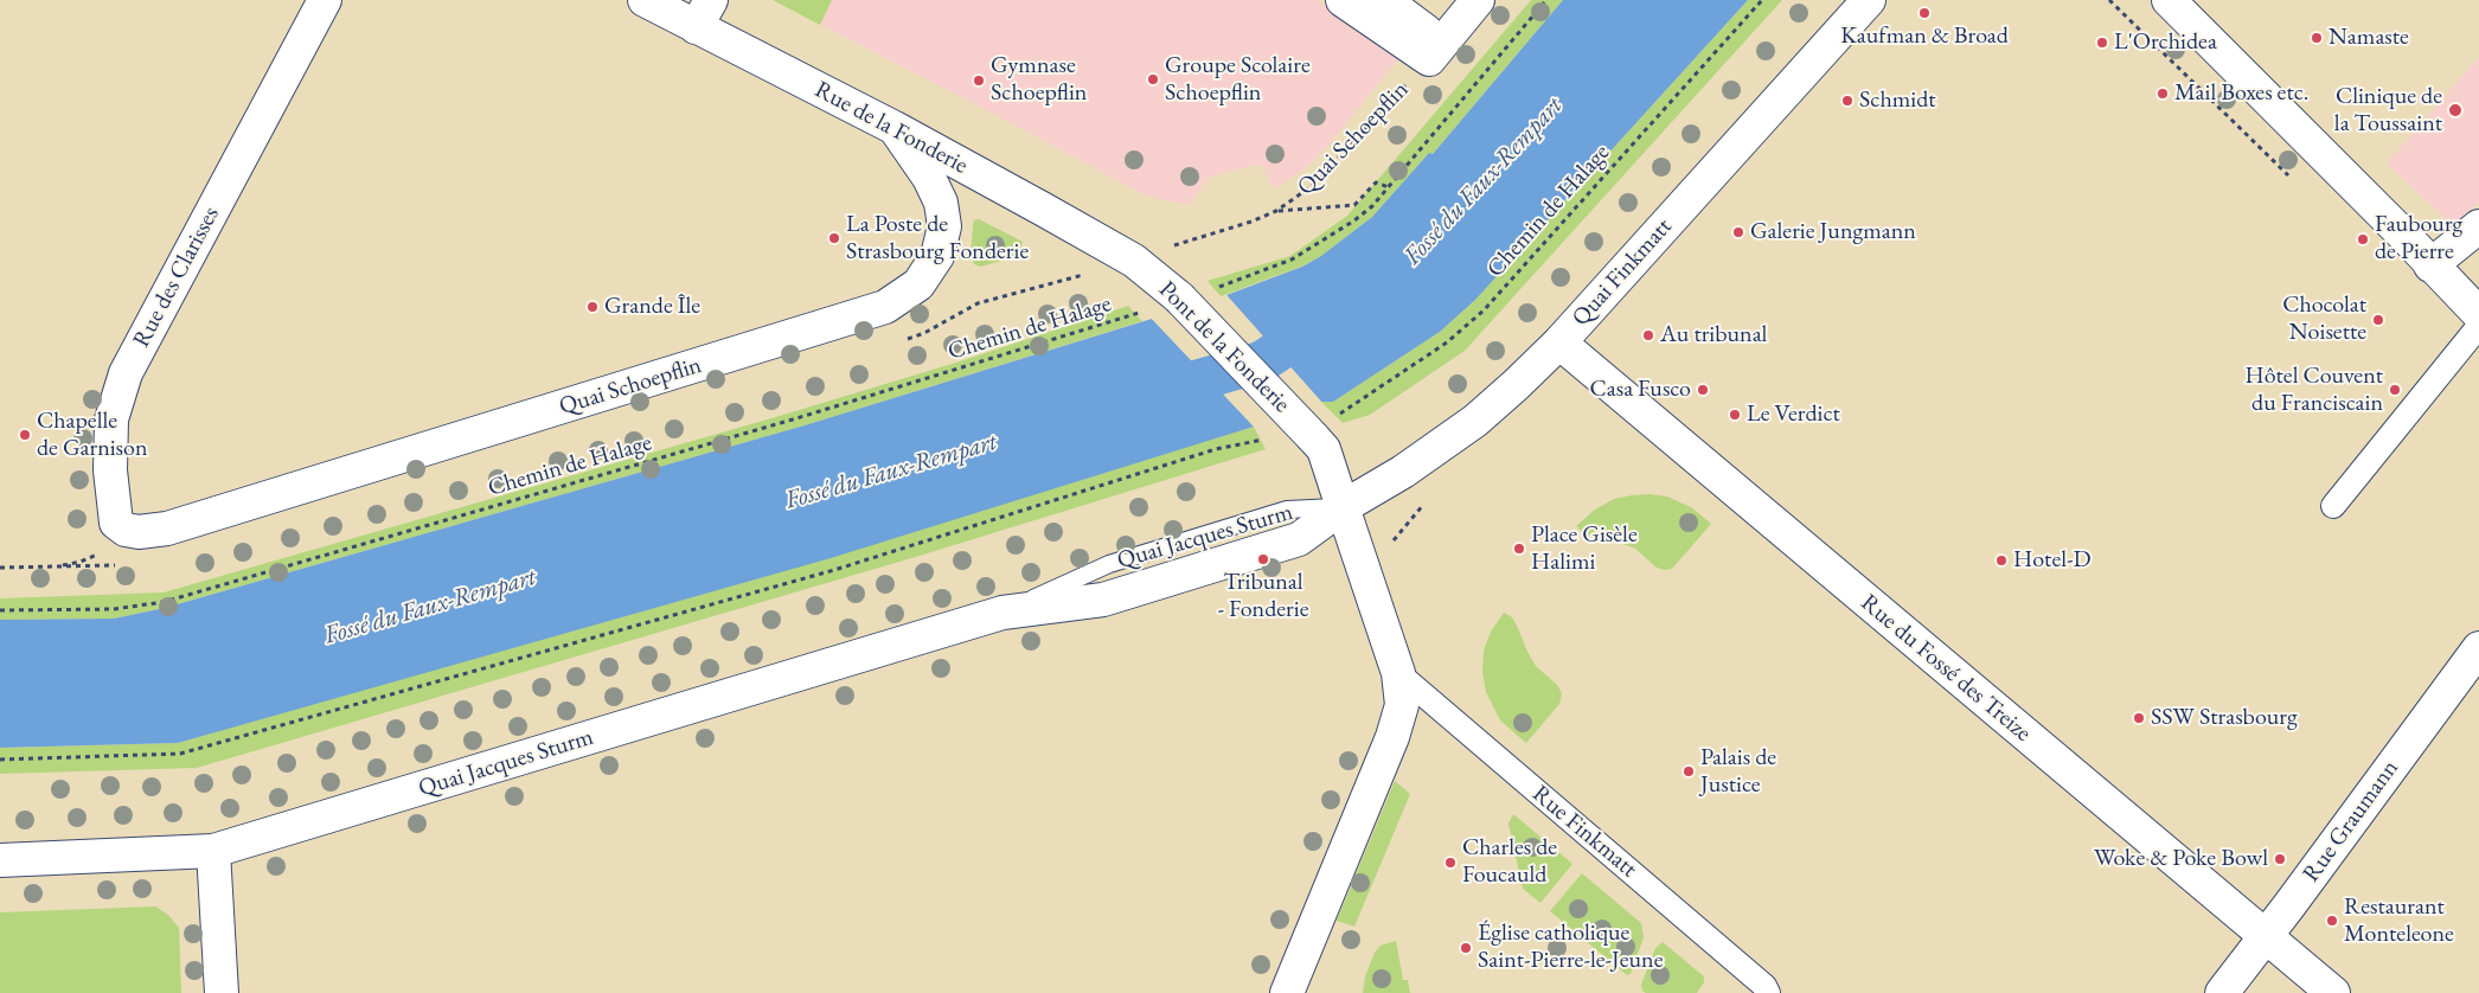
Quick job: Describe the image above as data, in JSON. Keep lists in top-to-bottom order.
{
  "streets": {
    "street": [
      "Rue de la Fonderie",
      "Quai Schoepflin",
      "Quai Finkmatt",
      "Rue des Clarisses",
      "Pont de la Fonderie",
      "Quai Jacques Sturm",
      "Rue du Fossé des Treize",
      "Rue Graumann",
      "Rue Finkmatt"
    ],
    "path": ["Chemin de Halage"]
  },
  "crossings": [
    ["Rue de la Fonderie", "Quai Schoepflin"],
    ["Rue de la Fonderie", "Pont de la Fonderie"],
    ["Quai Schoepflin", "Rue des Clarisses"],
    ["Quai Schoepflin", "Pont de la Fonderie"],
    ["Chemin de Halage", "Pont de la Fonderie"],
    ["Quai Finkmatt", "Pont de la Fonderie"],
    ["Quai Finkmatt", "Quai Jacques Sturm"],
    ["Quai Finkmatt", "Rue du Fossé des Treize"],
    ["Pont de la Fonderie", "Quai Jacques Sturm"],
    ["Pont de la Fonderie", "Rue Finkmatt"],
    ["Rue du Fossé des Treize", "Rue Graumann"]
  ],
  "water": ["Fossé du Faux-Rempart"],
  "places": [
    "Kaufman & Broad",
    "Namaste",
    "L'Orchidea",
    "Groupe Scolaire Schoepflin",
    "Gymnase Schoepflin",
    "Mail Boxes etc.",
    "Schmidt",
    "Clinique de la Toussaint",
    "Galerie Jungmann",
    "La Poste de Strasbourg Fonderie",
    "Faubourg de Pierre",
    "Grande Île",
    "Chocolat Noisette",
    "Au tribunal",
    "Casa Fusco",
    "Hôtel Couvent du Franciscain",
    "Le Verdict",
    "Chapelle de Garnison",
    "Place Gisèle Halimi",
    "Tribunal - Fonderie",
    "Hotel-D",
    "SSW Strasbourg",
    "Palais de Justice",
    "Woke & Poke Bowl",
    "Charles de Foucauld",
    "Restaurant Monteleone",
    "Église catholique Saint-Pierre-le-Jeune"
  ]
}
